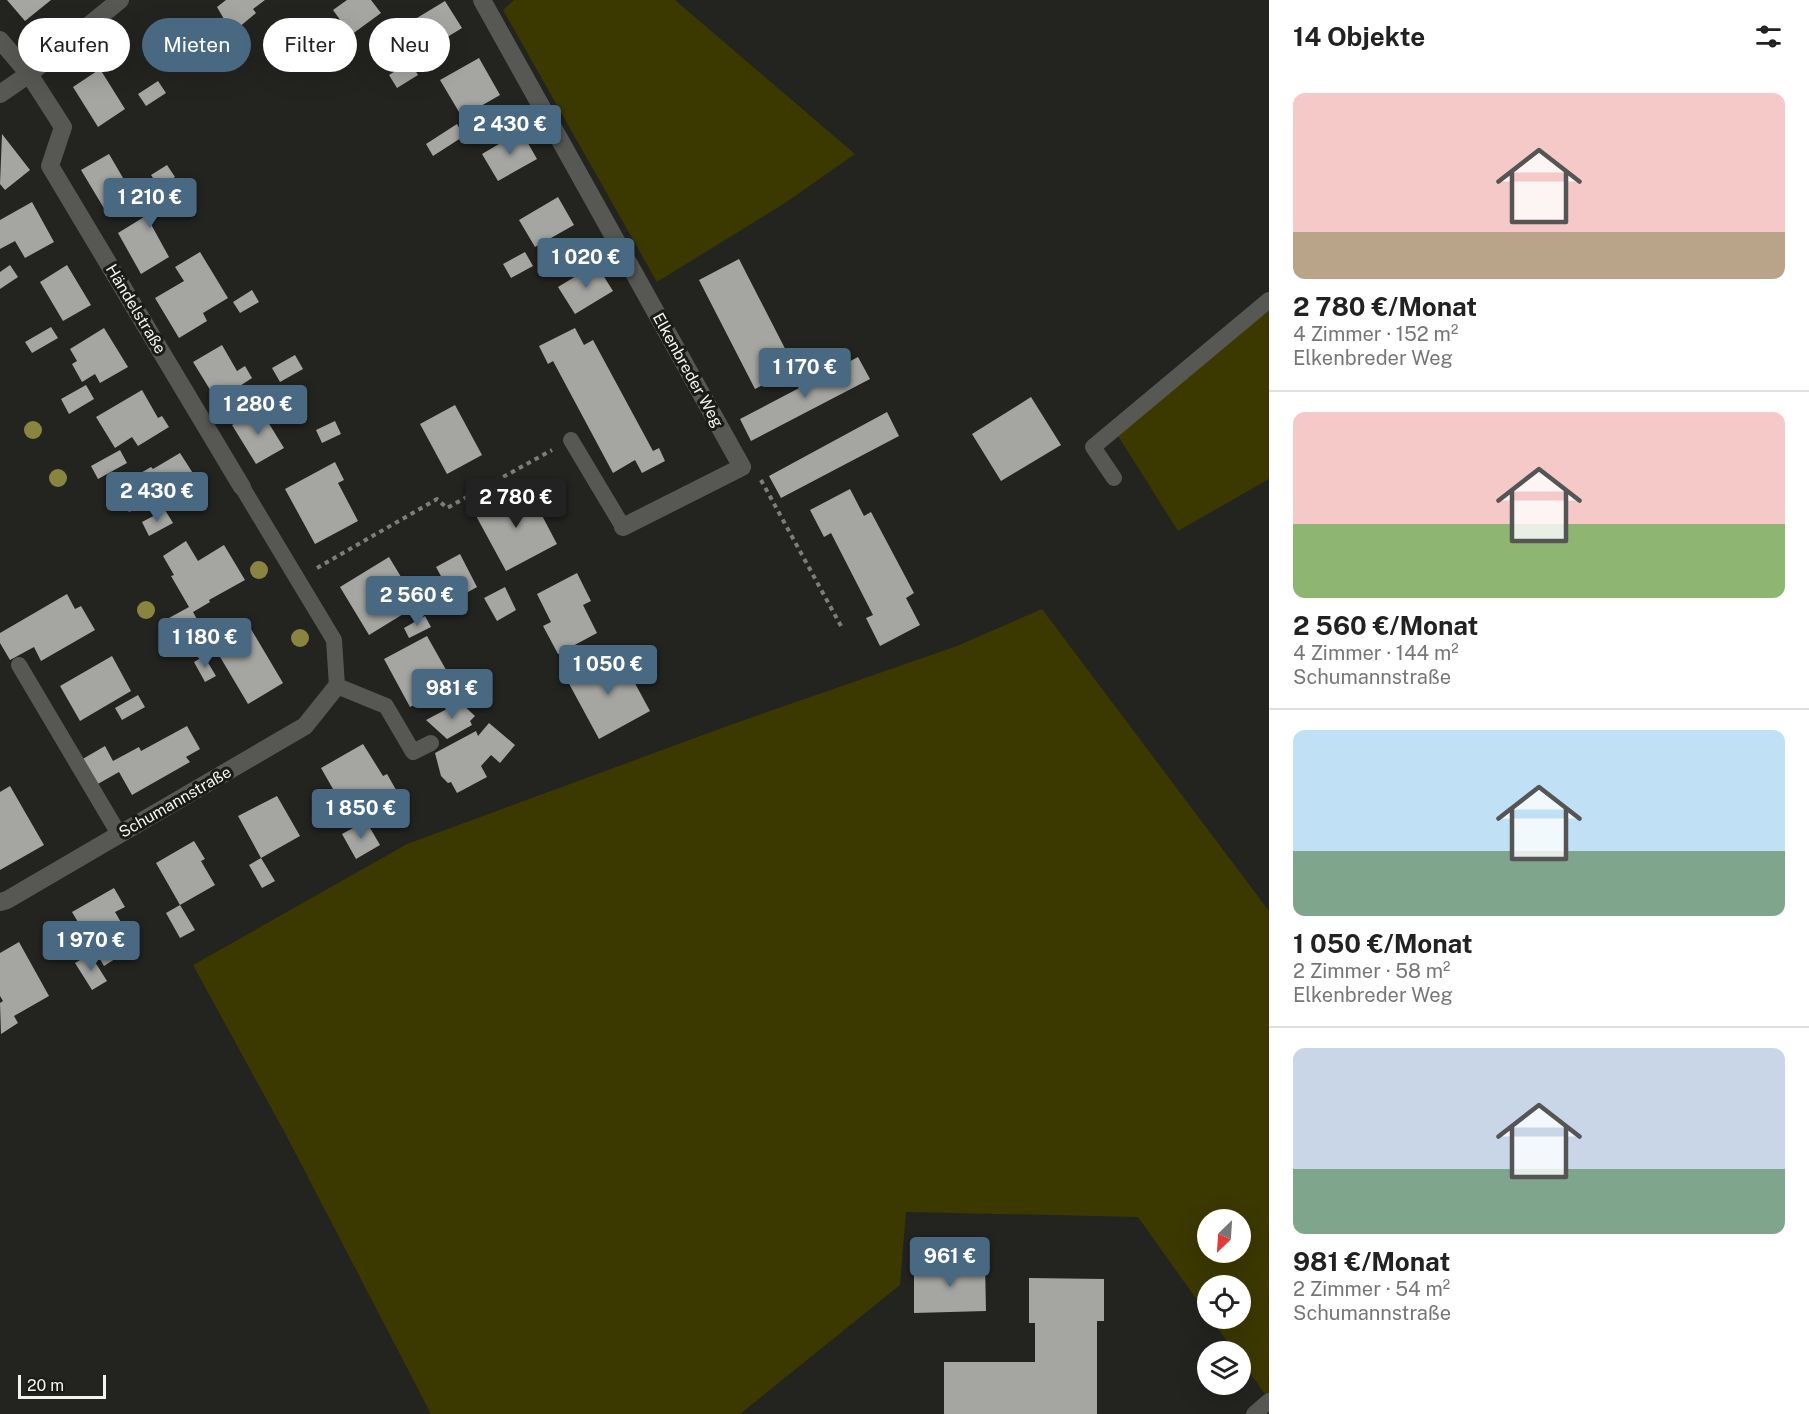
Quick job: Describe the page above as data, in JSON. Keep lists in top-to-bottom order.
{
  "streets": {
    "street": ["Händelstraße", "Elkenbreder Weg", "Schumannstraße"]
  },
  "scale_bar": "20 m",
  "north": "bottom left",
  "page": {
    "heading": "14 Objekte",
    "chip": [
      "Kaufen",
      "Mieten",
      "Filter",
      "Neu"
    ],
    "list": [
      {
        "name": "2 780 €/Monat",
        "note": "4 Zimmer · 152 m² · Elkenbreder Weg"
      },
      {
        "name": "2 560 €/Monat",
        "note": "4 Zimmer · 144 m² · Schumannstraße"
      },
      {
        "name": "1 050 €/Monat",
        "note": "2 Zimmer · 58 m² · Elkenbreder Weg"
      },
      {
        "name": "981 €/Monat",
        "note": "2 Zimmer · 54 m² · Schumannstraße"
      }
    ],
    "price": [
      "2 430 €",
      "1 210 €",
      "1 020 €",
      "1 170 €",
      "1 280 €",
      "2 430 €",
      "2 780 €",
      "2 560 €",
      "1 180 €",
      "1 050 €",
      "981 €",
      "1 850 €",
      "1 970 €",
      "961 €"
    ],
    "scale": "20 m"
  }
}
